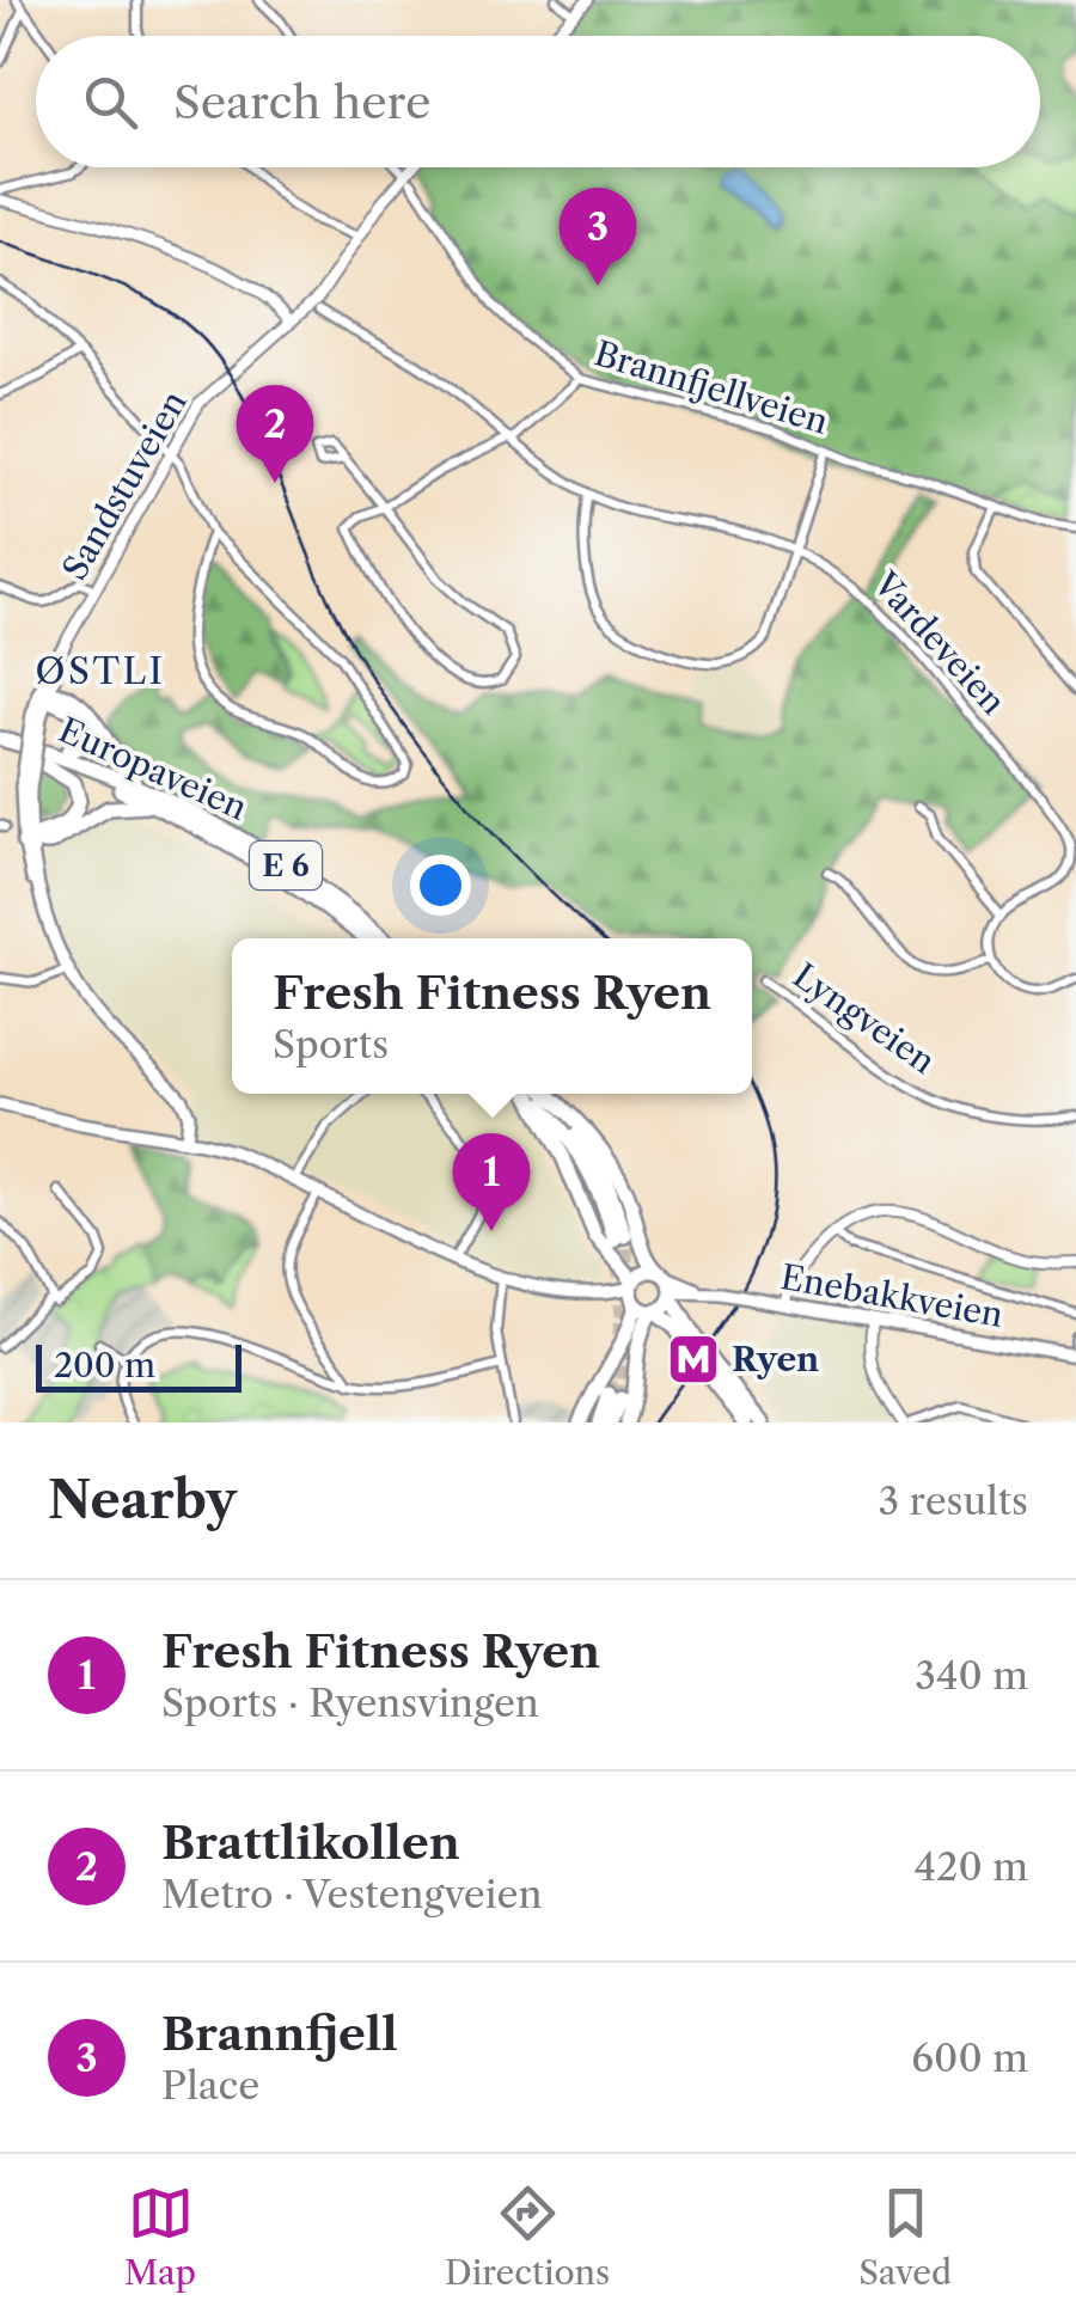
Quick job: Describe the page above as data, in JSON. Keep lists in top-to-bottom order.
{
  "streets": {
    "highway": ["Europaveien", "E 6"],
    "main road": ["Sandstuveien", "Enebakkveien"],
    "street": ["Brannfjellveien", "Vardeveien", "Lyngveien"]
  },
  "crossings": [
    ["Brannfjellveien", "Sandstuveien"],
    ["Sandstuveien", "E 6"],
    ["Europaveien", "E 6"]
  ],
  "districts": ["ØSTLI"],
  "places": {
    "metro station": ["Ryen"]
  },
  "scale_bar": "200 m",
  "page": {
    "search": "Search here",
    "pins": ["3", "2", "1"],
    "popup": ["Fresh Fitness Ryen", "Sports"],
    "scale": "200 m",
    "heading": ["Nearby", "3 results"],
    "list": [
      {
        "mark": "1",
        "name": "Fresh Fitness Ryen",
        "note": "Sports · Ryensvingen",
        "value": "340 m"
      },
      {
        "mark": "2",
        "name": "Brattlikollen",
        "note": "Metro · Vestengveien",
        "value": "420 m"
      },
      {
        "mark": "3",
        "name": "Brannfjell",
        "note": "Place",
        "value": "600 m"
      }
    ],
    "nav": ["Map", "Directions", "Saved"]
  }
}
